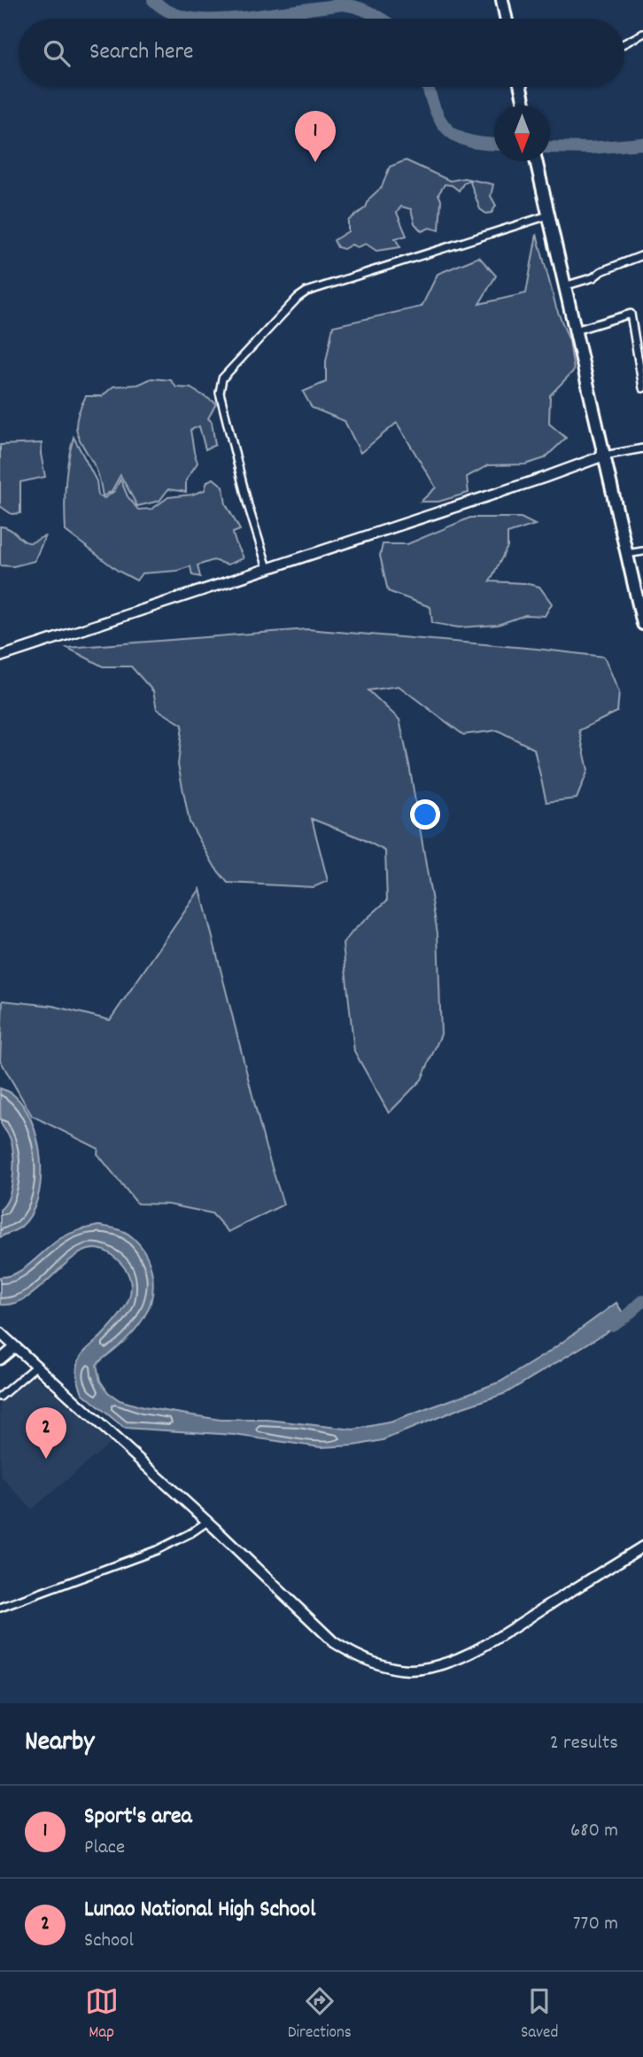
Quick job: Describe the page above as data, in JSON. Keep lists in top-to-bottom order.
{
  "north": "bottom",
  "page": {
    "search": "Search here",
    "pins": ["1", "2"],
    "heading": ["Nearby", "2 results"],
    "list": [
      {
        "mark": "1",
        "name": "Sport's area",
        "note": "Place",
        "value": "680 m"
      },
      {
        "mark": "2",
        "name": "Lunao National High School",
        "note": "School",
        "value": "770 m"
      }
    ],
    "nav": ["Map", "Directions", "Saved"]
  }
}
